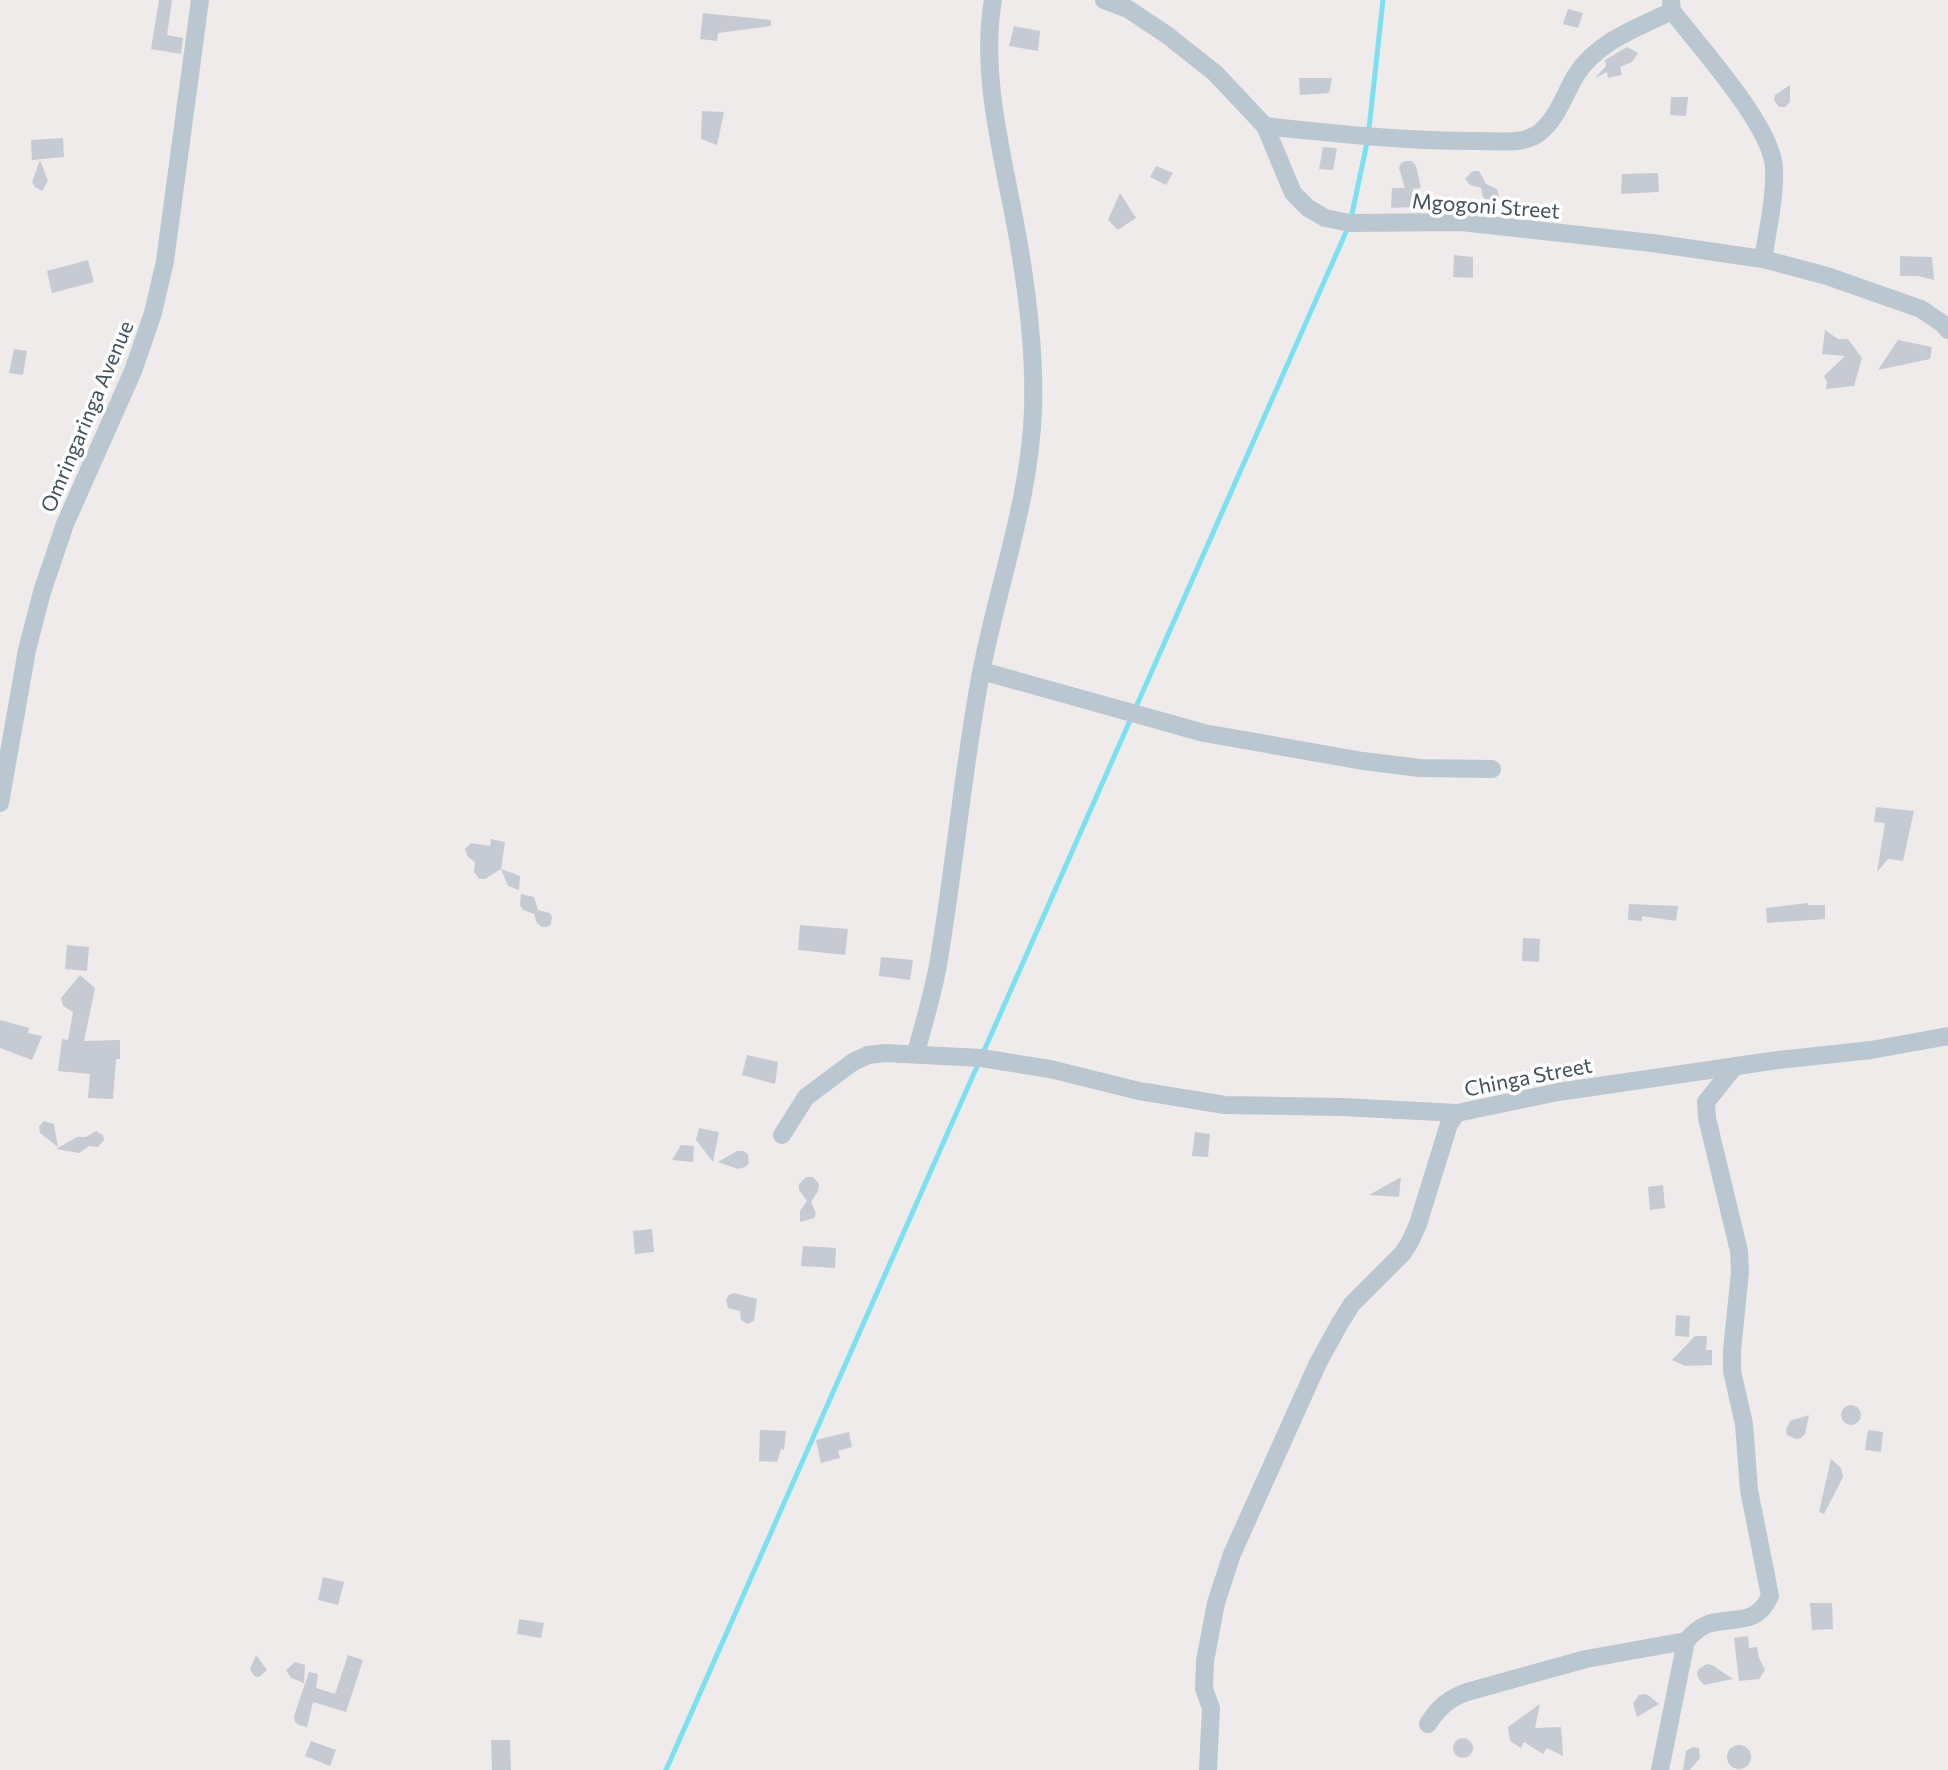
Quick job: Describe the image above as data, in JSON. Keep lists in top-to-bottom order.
{
  "streets": {
    "street": ["Mgogoni Street", "Omringaringa Avenue", "Chinga Street"]
  }
}
